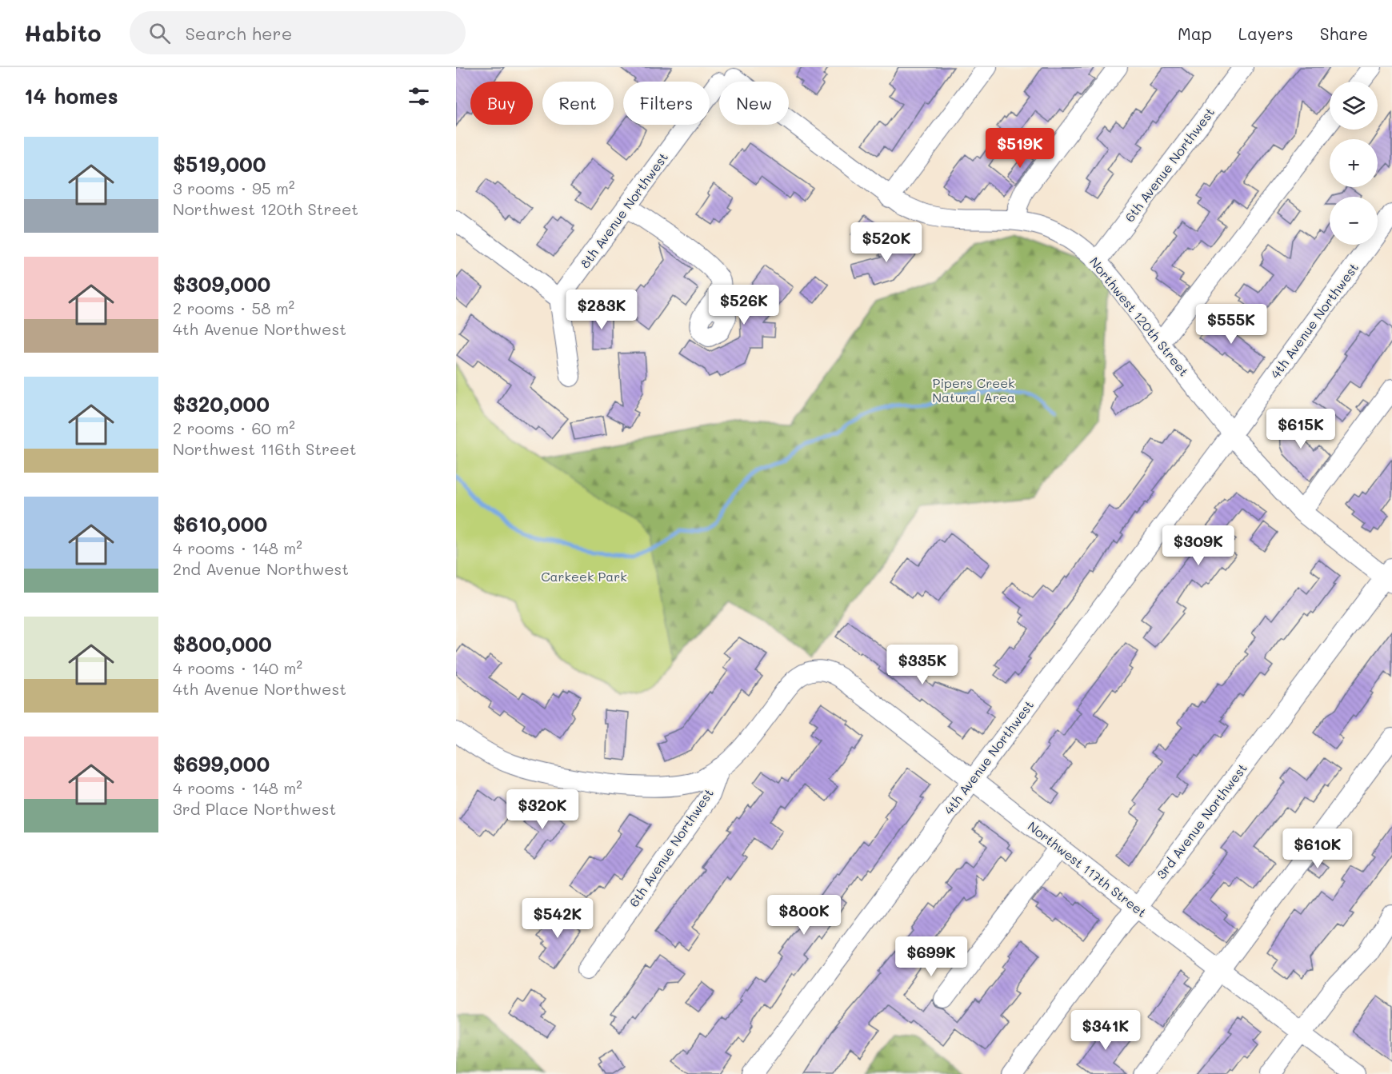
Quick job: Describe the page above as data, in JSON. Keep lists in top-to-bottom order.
{
  "streets": {
    "street": [
      "6th Avenue Northwest",
      "8th Avenue Northwest",
      "Northwest 120th Street",
      "4th Avenue Northwest",
      "3rd Avenue Northwest",
      "Northwest 117th Street"
    ]
  },
  "crossings": [
    ["6th Avenue Northwest", "Northwest 120th Street"],
    ["6th Avenue Northwest", "Northwest 117th Street"],
    ["8th Avenue Northwest", "Northwest 120th Street"],
    ["Northwest 120th Street", "4th Avenue Northwest"],
    ["Northwest 120th Street", "3rd Avenue Northwest"],
    ["4th Avenue Northwest", "Northwest 117th Street"],
    ["3rd Avenue Northwest", "Northwest 117th Street"]
  ],
  "parks": ["Pipers Creek Natural Area", "Carkeek Park"],
  "page": {
    "header": "Habito",
    "search": "Search here",
    "nav": ["Map", "Layers", "Share"],
    "heading": "14 homes",
    "map_buttons": ["+", "−"],
    "chip": [
      "Buy",
      "Rent",
      "Filters",
      "New"
    ],
    "list": [
      {
        "name": "$519,000",
        "note": "3 rooms · 95 m² · Northwest 120th Street"
      },
      {
        "name": "$309,000",
        "note": "2 rooms · 58 m² · 4th Avenue Northwest"
      },
      {
        "name": "$320,000",
        "note": "2 rooms · 60 m² · Northwest 116th Street"
      },
      {
        "name": "$610,000",
        "note": "4 rooms · 148 m² · 2nd Avenue Northwest"
      },
      {
        "name": "$800,000",
        "note": "4 rooms · 140 m² · 4th Avenue Northwest"
      },
      {
        "name": "$699,000",
        "note": "4 rooms · 148 m² · 3rd Place Northwest"
      }
    ],
    "price": [
      "$519K",
      "$520K",
      "$526K",
      "$283K",
      "$555K",
      "$615K",
      "$309K",
      "$335K",
      "$320K",
      "$610K",
      "$800K",
      "$542K",
      "$699K",
      "$341K"
    ]
  }
}
